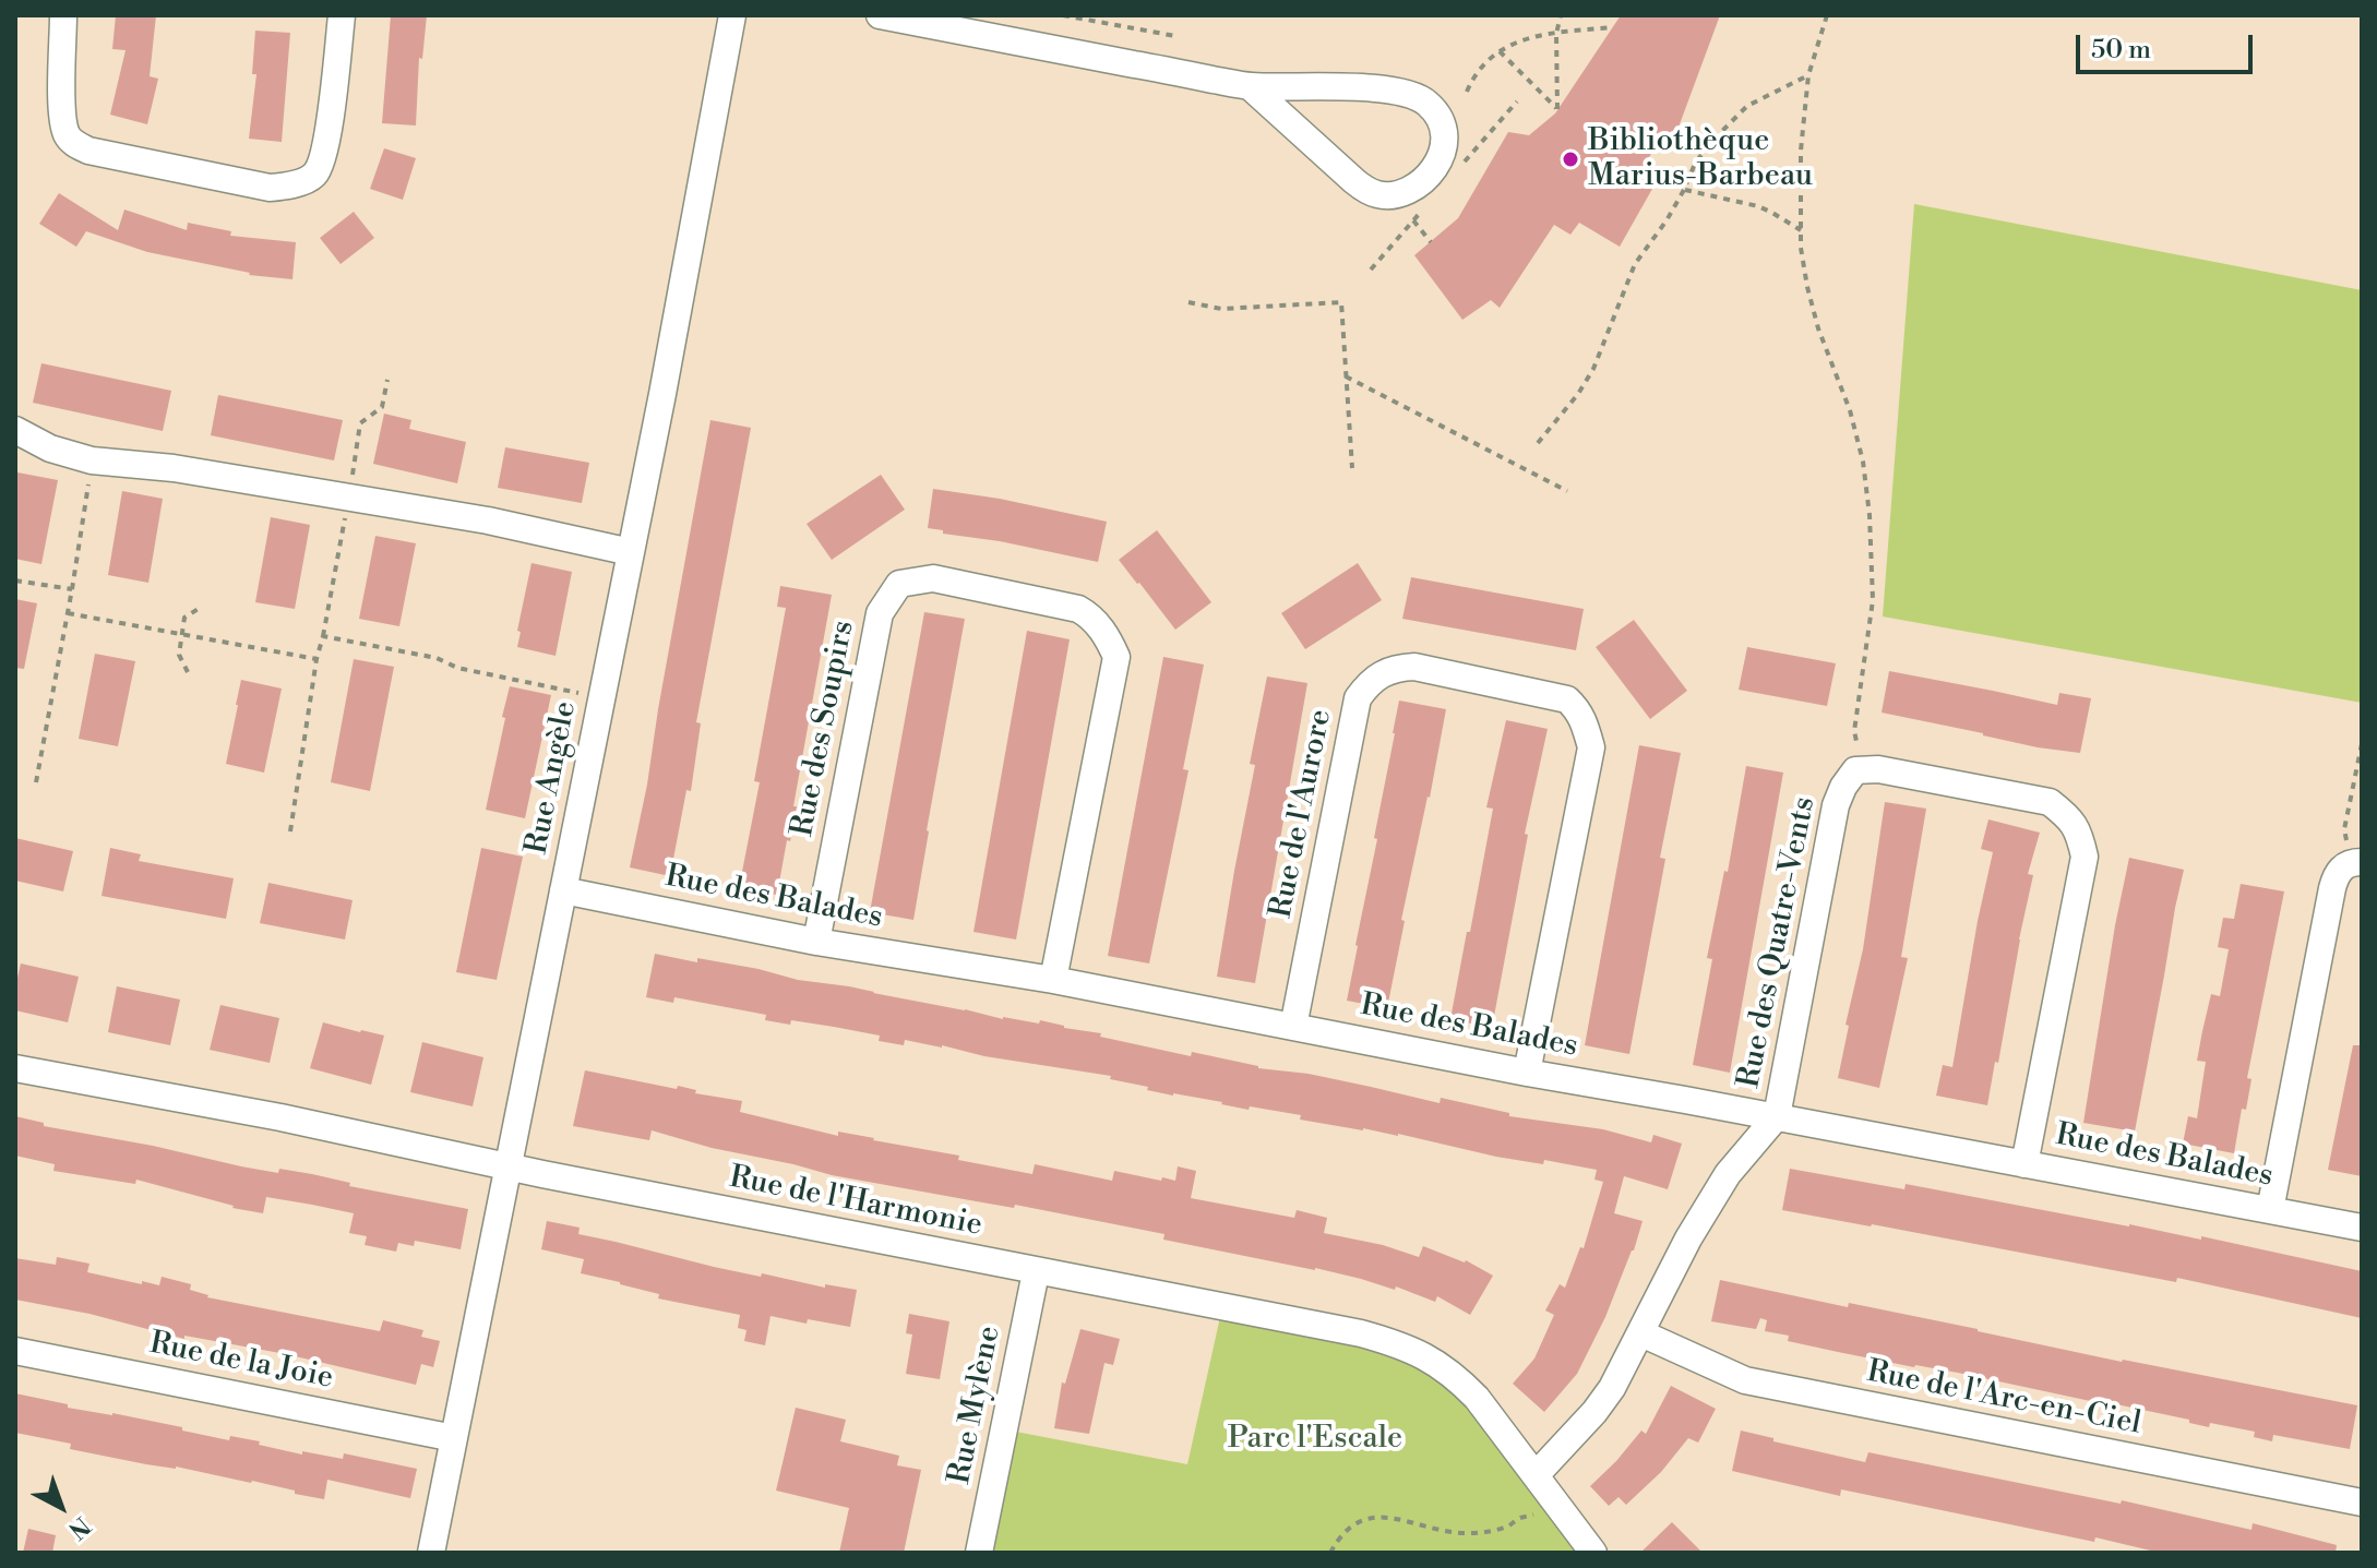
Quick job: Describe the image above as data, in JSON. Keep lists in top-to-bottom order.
{
  "streets": {
    "street": [
      "Rue des Soupirs",
      "Rue Angèle",
      "Rue de l'Aurore",
      "Rue des Balades",
      "Rue des Quatre-Vents",
      "Rue de l'Harmonie",
      "Rue de la Joie",
      "Rue de l'Arc-en-Ciel",
      "Rue Mylène"
    ]
  },
  "crossings": [
    ["Rue des Soupirs", "Rue des Balades"],
    ["Rue Angèle", "Rue des Balades"],
    ["Rue Angèle", "Rue de l'Harmonie"],
    ["Rue Angèle", "Rue de la Joie"],
    ["Rue de l'Aurore", "Rue des Balades"],
    ["Rue des Balades", "Rue des Quatre-Vents"],
    ["Rue des Quatre-Vents", "Rue de l'Harmonie"],
    ["Rue des Quatre-Vents", "Rue de l'Arc-en-Ciel"],
    ["Rue de l'Harmonie", "Rue Mylène"]
  ],
  "parks": ["Parc l'Escale"],
  "places": ["Bibliothèque Marius-Barbeau"],
  "scale_bar": "50 m",
  "north": "bottom right"
}
